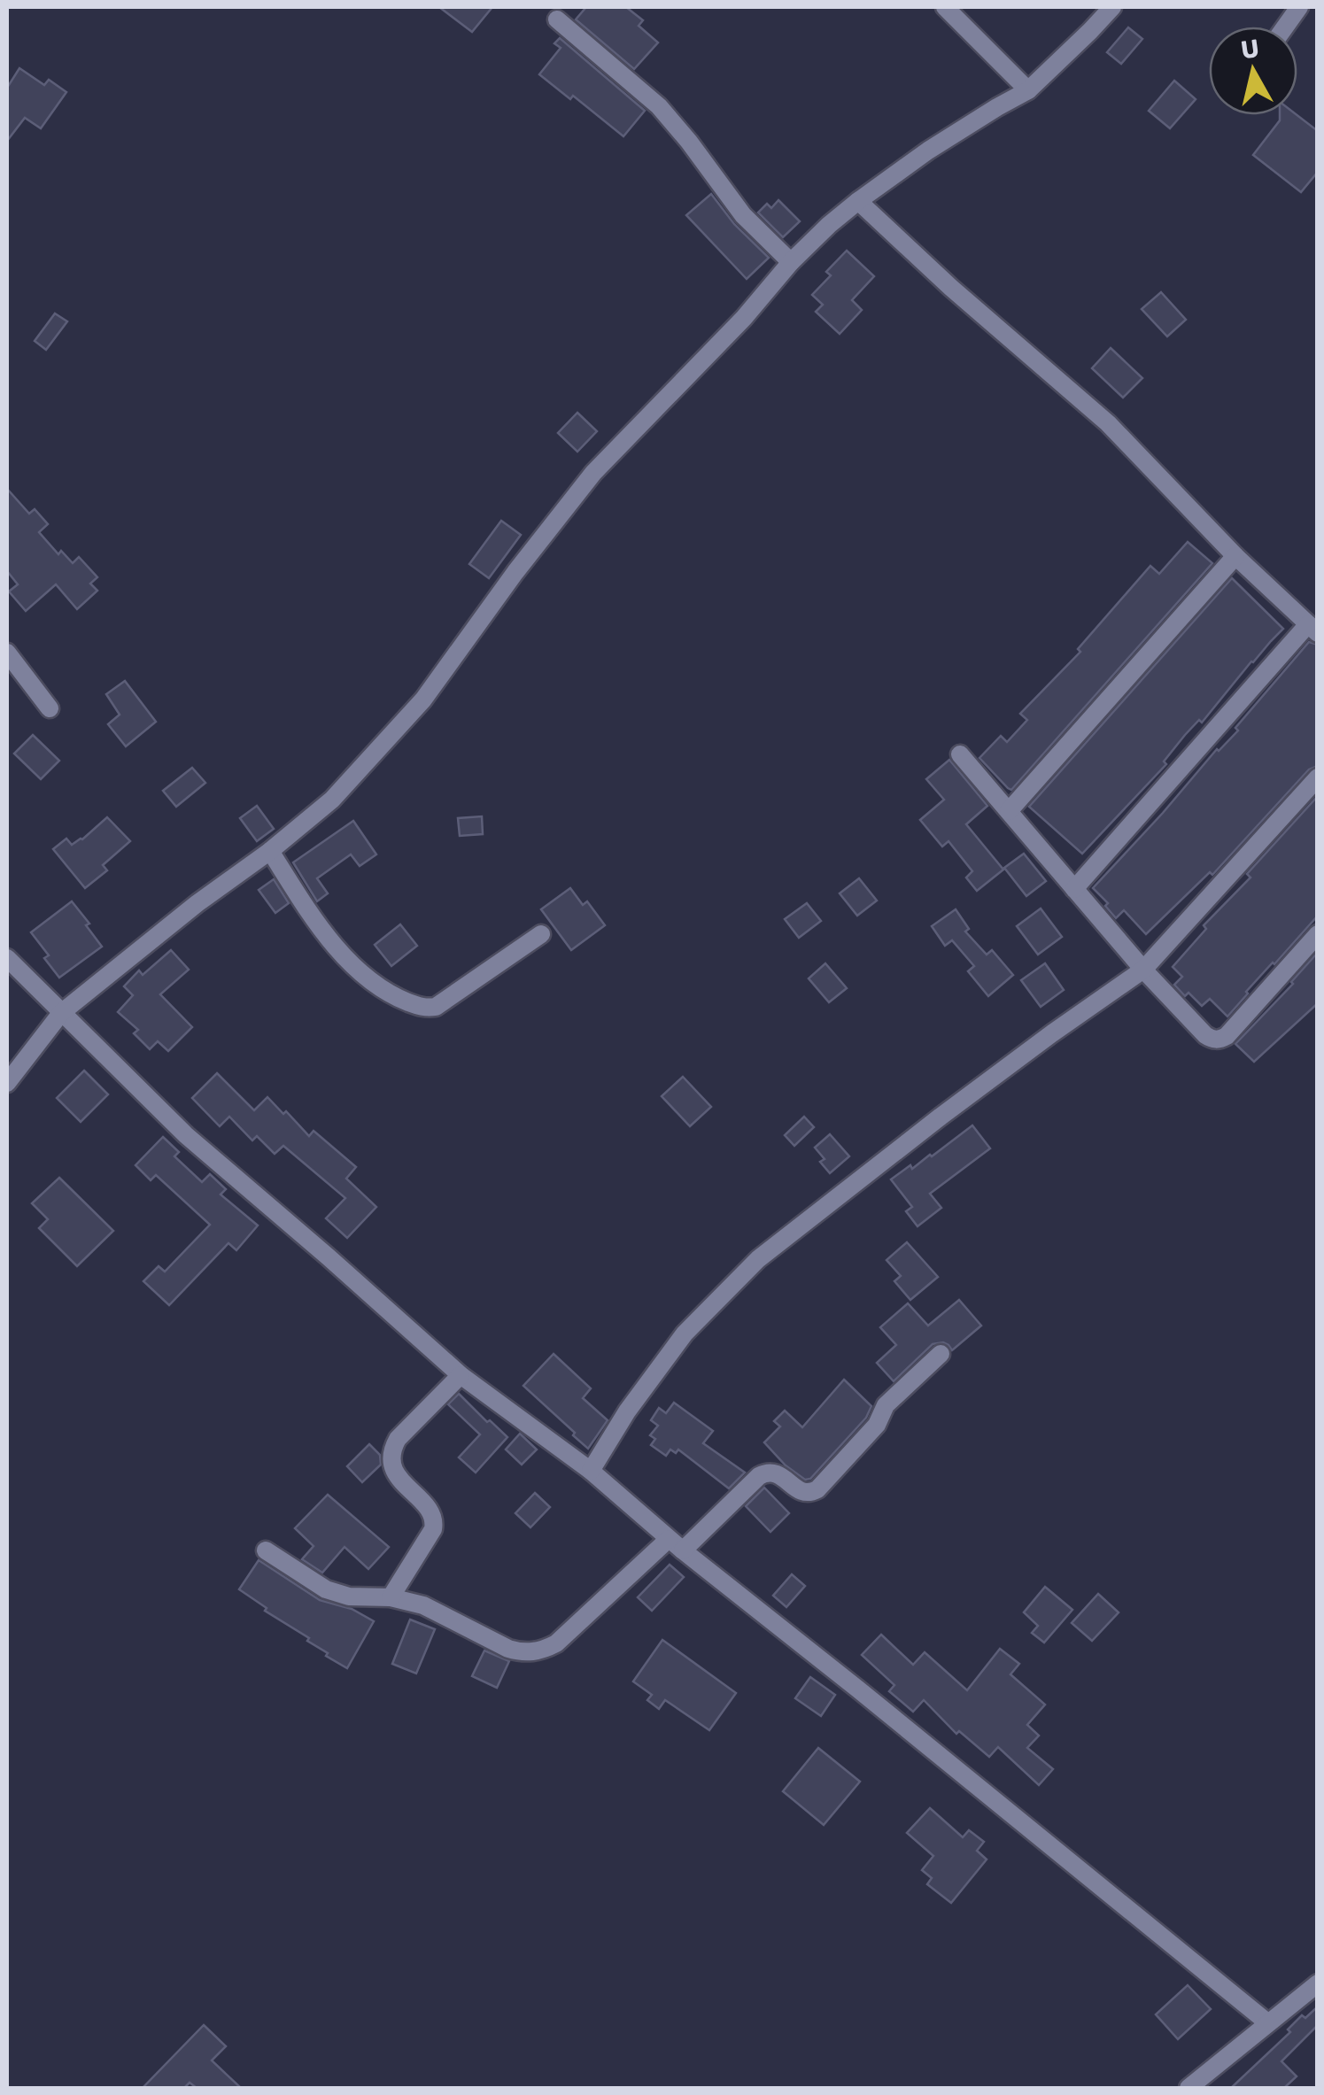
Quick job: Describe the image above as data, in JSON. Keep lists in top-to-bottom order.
{
  "north": "top"
}
